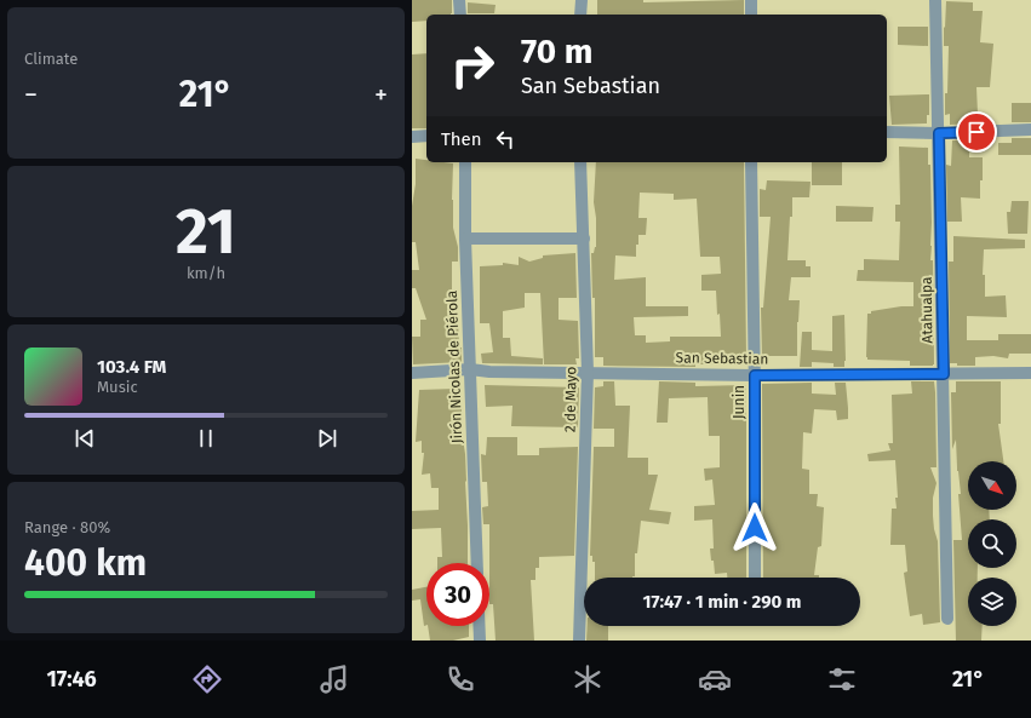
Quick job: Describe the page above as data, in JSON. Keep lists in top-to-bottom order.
{
  "streets": {
    "street": [
      "Atahualpa",
      "San Sebastian",
      "Jirón Nicolas de Piérola",
      "2 de Mayo",
      "Junin"
    ]
  },
  "crossings": [
    ["Atahualpa", "San Sebastian"],
    ["San Sebastian", "Jirón Nicolas de Piérola"],
    ["San Sebastian", "2 de Mayo"],
    ["San Sebastian", "Junin"]
  ],
  "north": "bottom right",
  "page": {
    "tile": [
      "Climate",
      ["21", "km/h"],
      ["Range · 80%", "400 km"]
    ],
    "turn": ["70 m", "San Sebastian"],
    "heat": ["−", "21°", "+"],
    "then": "Then",
    "song": ["103.4 FM", "Music"],
    "limit": "30",
    "trip": "17:47 · 1 min · 290 m",
    "tabs": ["17:46", "21°"]
  }
}
